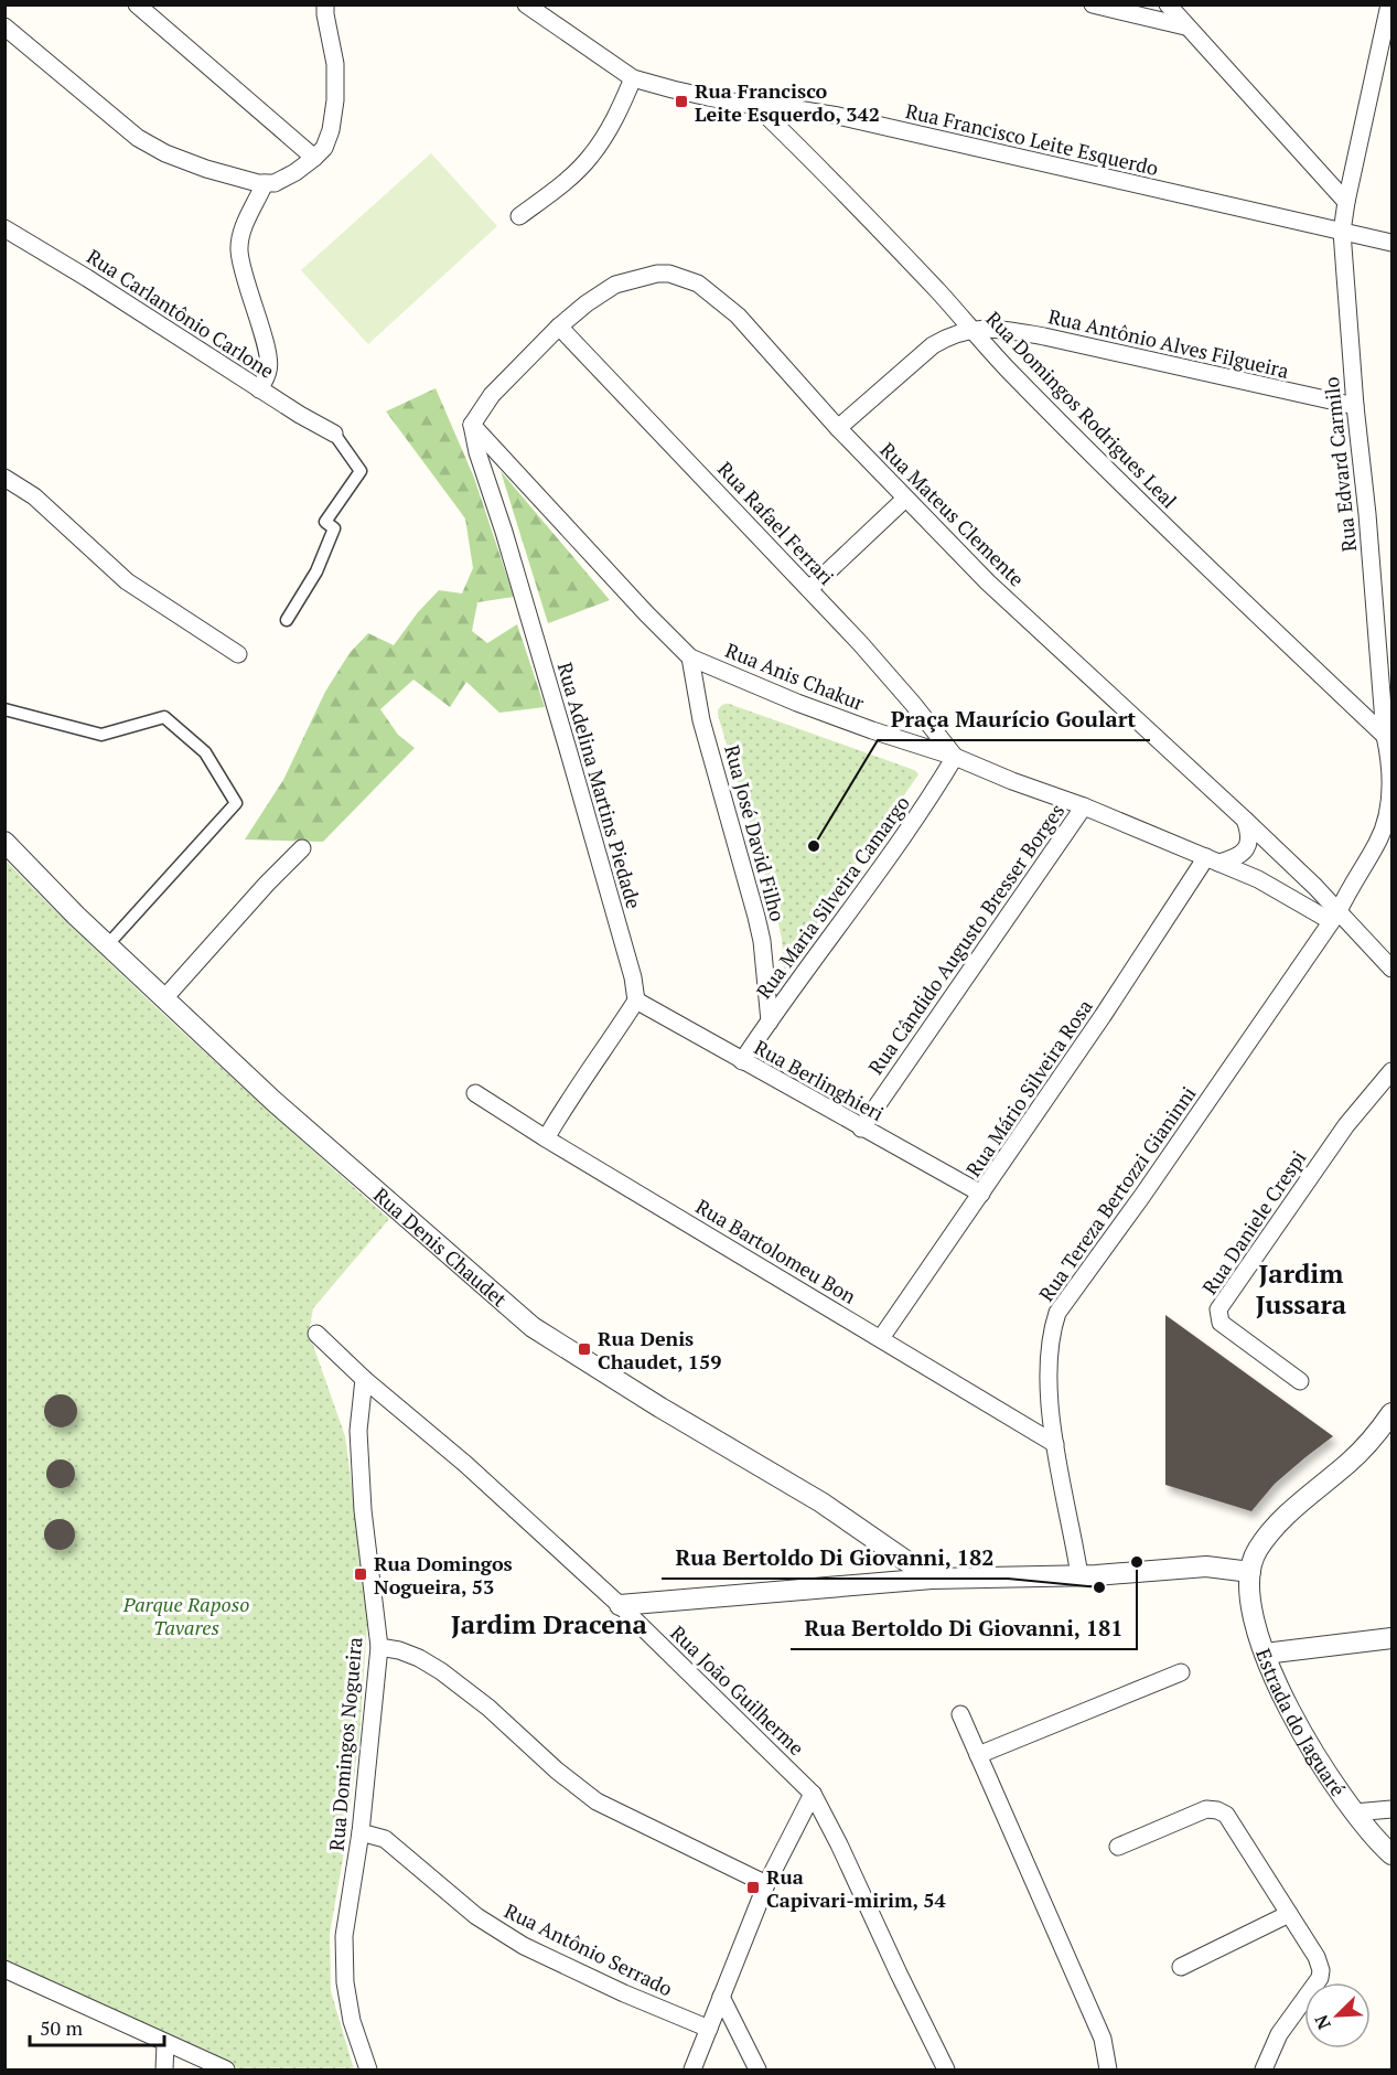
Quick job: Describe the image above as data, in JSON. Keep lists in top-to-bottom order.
{
  "streets": {
    "street": [
      "Rua Francisco Leite Esquerdo",
      "Rua Carlantônio Carlone",
      "Rua Antônio Alves Filgueira",
      "Rua Domingos Rodrigues Leal",
      "Rua Edvard Carmilo",
      "Rua Mateus Clemente",
      "Rua Rafael Ferrari",
      "Rua Anis Chakur",
      "Rua Adelina Martins Piedade",
      "Rua José David Filho",
      "Rua Maria Silveira Camargo",
      "Rua Cândido Augusto Bresser Borges",
      "Rua Berlinghieri",
      "Rua Mário Silveira Rosa",
      "Rua Tereza Bertozzi Gianinni",
      "Rua Daniele Crespi",
      "Rua Denis Chaudet",
      "Rua Bartolomeu Bon",
      "Rua João Guilherme",
      "Estrada do Jaguaré",
      "Rua Domingos Nogueira",
      "Rua Antônio Serrado"
    ]
  },
  "crossings": [
    ["Rua Francisco Leite Esquerdo", "Rua Domingos Rodrigues Leal"],
    ["Rua Francisco Leite Esquerdo", "Rua Edvard Carmilo"],
    ["Rua Antônio Alves Filgueira", "Rua Domingos Rodrigues Leal"],
    ["Rua Antônio Alves Filgueira", "Rua Edvard Carmilo"],
    ["Rua Domingos Rodrigues Leal", "Rua Edvard Carmilo"],
    ["Rua Edvard Carmilo", "Rua Mateus Clemente"],
    ["Rua Edvard Carmilo", "Rua Anis Chakur"],
    ["Rua Edvard Carmilo", "Rua Tereza Bertozzi Gianinni"],
    ["Rua Mateus Clemente", "Rua Rafael Ferrari"],
    ["Rua Mateus Clemente", "Rua Anis Chakur"],
    ["Rua Mateus Clemente", "Rua Adelina Martins Piedade"],
    ["Rua Mateus Clemente", "Rua Tereza Bertozzi Gianinni"],
    ["Rua Rafael Ferrari", "Rua Anis Chakur"],
    ["Rua Rafael Ferrari", "Rua Maria Silveira Camargo"],
    ["Rua Anis Chakur", "Rua Adelina Martins Piedade"],
    ["Rua Anis Chakur", "Rua José David Filho"],
    ["Rua Anis Chakur", "Rua Maria Silveira Camargo"],
    ["Rua Anis Chakur", "Rua Cândido Augusto Bresser Borges"],
    ["Rua Anis Chakur", "Rua Mário Silveira Rosa"],
    ["Rua Anis Chakur", "Rua Tereza Bertozzi Gianinni"],
    ["Rua Adelina Martins Piedade", "Rua Berlinghieri"],
    ["Rua José David Filho", "Rua Maria Silveira Camargo"],
    ["Rua Maria Silveira Camargo", "Rua Berlinghieri"],
    ["Rua Cândido Augusto Bresser Borges", "Rua Berlinghieri"],
    ["Rua Berlinghieri", "Rua Mário Silveira Rosa"],
    ["Rua Mário Silveira Rosa", "Rua Bartolomeu Bon"],
    ["Rua Tereza Bertozzi Gianinni", "Rua Bartolomeu Bon"],
    ["Rua João Guilherme", "Rua Domingos Nogueira"],
    ["Rua Domingos Nogueira", "Rua Antônio Serrado"]
  ],
  "districts": ["Jardim Jussara", "Jardim Dracena"],
  "parks": ["Parque Raposo Tavares"],
  "places": {
    "transit": [
      "Rua Francisco Leite Esquerdo, 342",
      "Rua Denis Chaudet, 159",
      "Rua Domingos Nogueira, 53",
      "Rua Capivari-mirim, 54"
    ],
    "other": ["Praça Maurício Goulart", "Rua Bertoldo Di Giovanni, 181", "Rua Bertoldo Di Giovanni, 182"]
  },
  "scale_bar": "50 m",
  "north": "bottom left"
}
